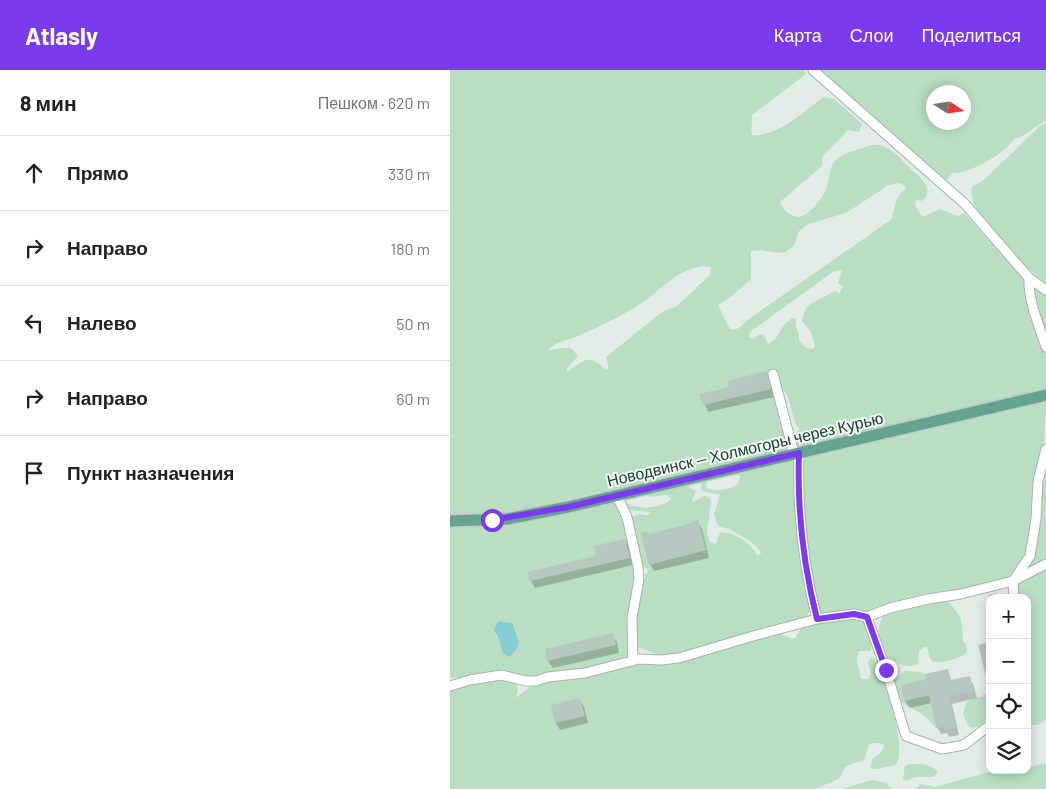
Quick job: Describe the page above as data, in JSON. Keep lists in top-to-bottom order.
{
  "streets": {
    "main road": ["Новодвинск — Холмогоры через Курью"]
  },
  "north": "right",
  "page": {
    "header": "Atlasly",
    "nav": ["Карта", "Слои", "Поделиться"],
    "heading": ["8 мин", "Пешком · 620 m"],
    "list": [
      ["Прямо", "330 m"],
      ["Направо", "180 m"],
      ["Налево", "50 m"],
      ["Направо", "60 m"],
      "Пункт назначения"
    ],
    "map_buttons": ["+", "−"]
  }
}
